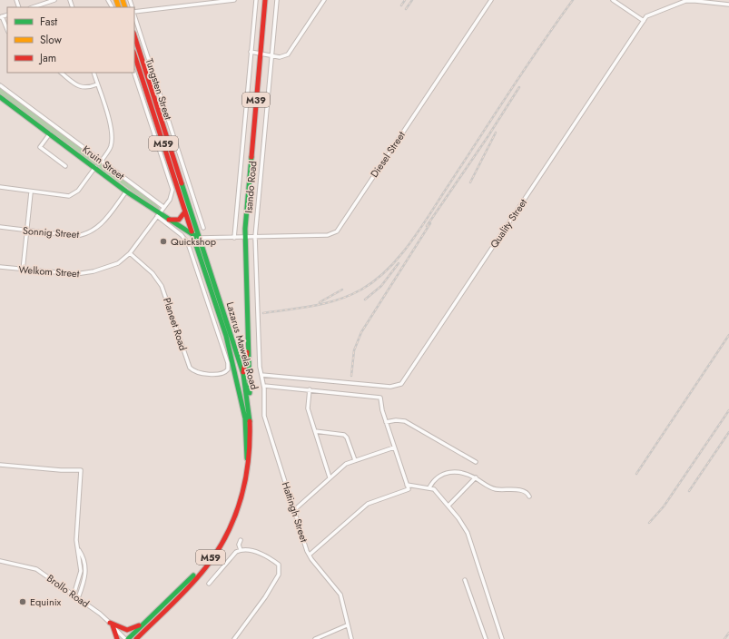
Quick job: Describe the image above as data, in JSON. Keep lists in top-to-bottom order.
{
  "streets": {
    "main road": [
      "M39",
      "M59",
      "Kruin Street",
      "Isando Road",
      "Lazarus Mawela Road"
    ],
    "street": [
      "Tungsten Street",
      "Diesel Street",
      "Quality Street",
      "Sonnig Street",
      "Welkom Street",
      "Planeet Road",
      "Hattingh Street",
      "Brollo Road"
    ]
  },
  "crossings": [
    ["M39", "Isando Road"],
    ["M39", "Lazarus Mawela Road"],
    ["Diesel Street", "Isando Road"],
    ["Kruin Street", "Sonnig Street"],
    ["Kruin Street", "Welkom Street"],
    ["Kruin Street", "Planeet Road"],
    ["Kruin Street", "Lazarus Mawela Road"],
    ["Isando Road", "Quality Street"],
    ["Isando Road", "Lazarus Mawela Road"],
    ["Isando Road", "Hattingh Street"],
    ["Quality Street", "Hattingh Street"],
    ["Welkom Street", "Planeet Road"],
    ["Lazarus Mawela Road", "Brollo Road"]
  ],
  "places": ["Quickshop", "Equinix"],
  "legend": ["Fast", "Slow", "Jam"]
}
